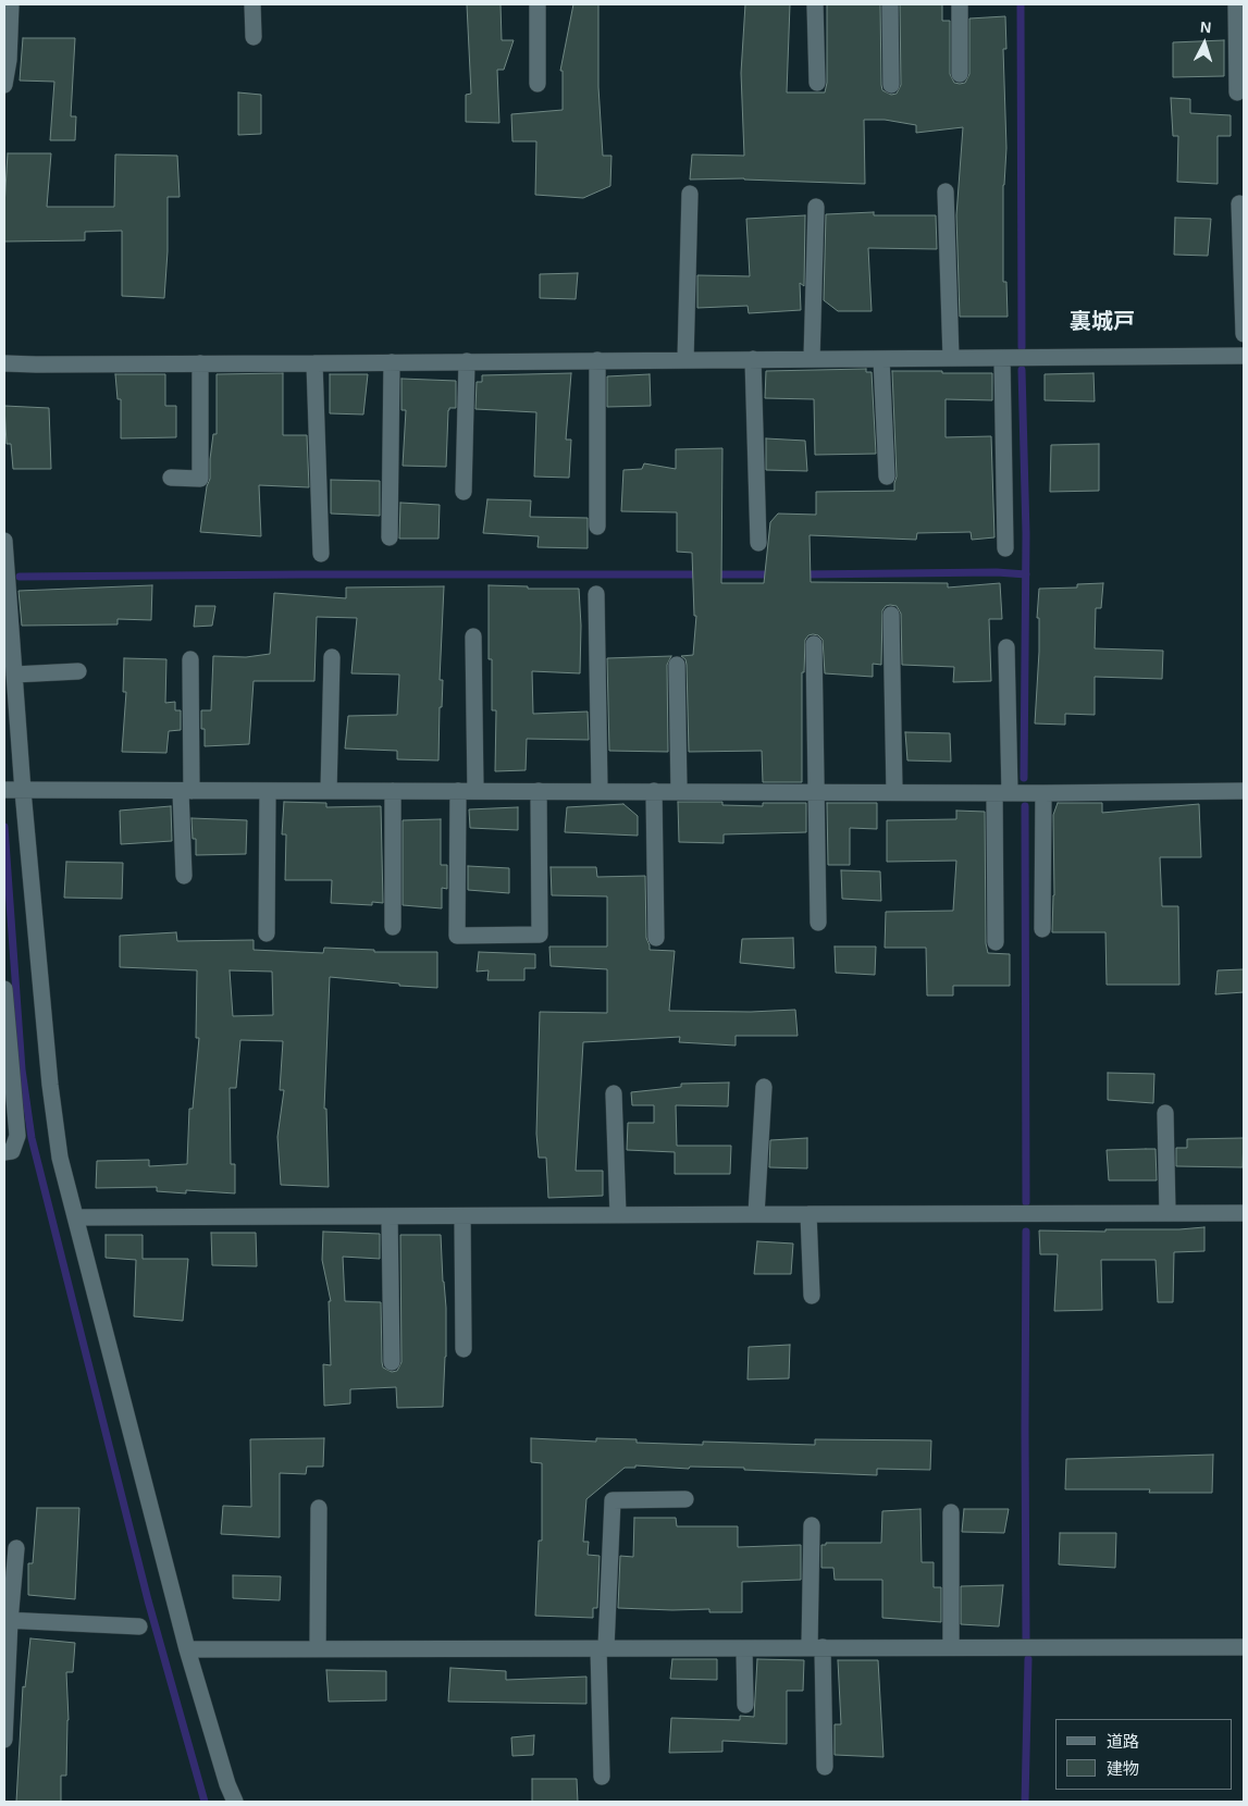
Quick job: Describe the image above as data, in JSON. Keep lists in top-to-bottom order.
{
  "districts": ["裏城戸"],
  "legend": ["道路", "建物"],
  "north": "top"
}
